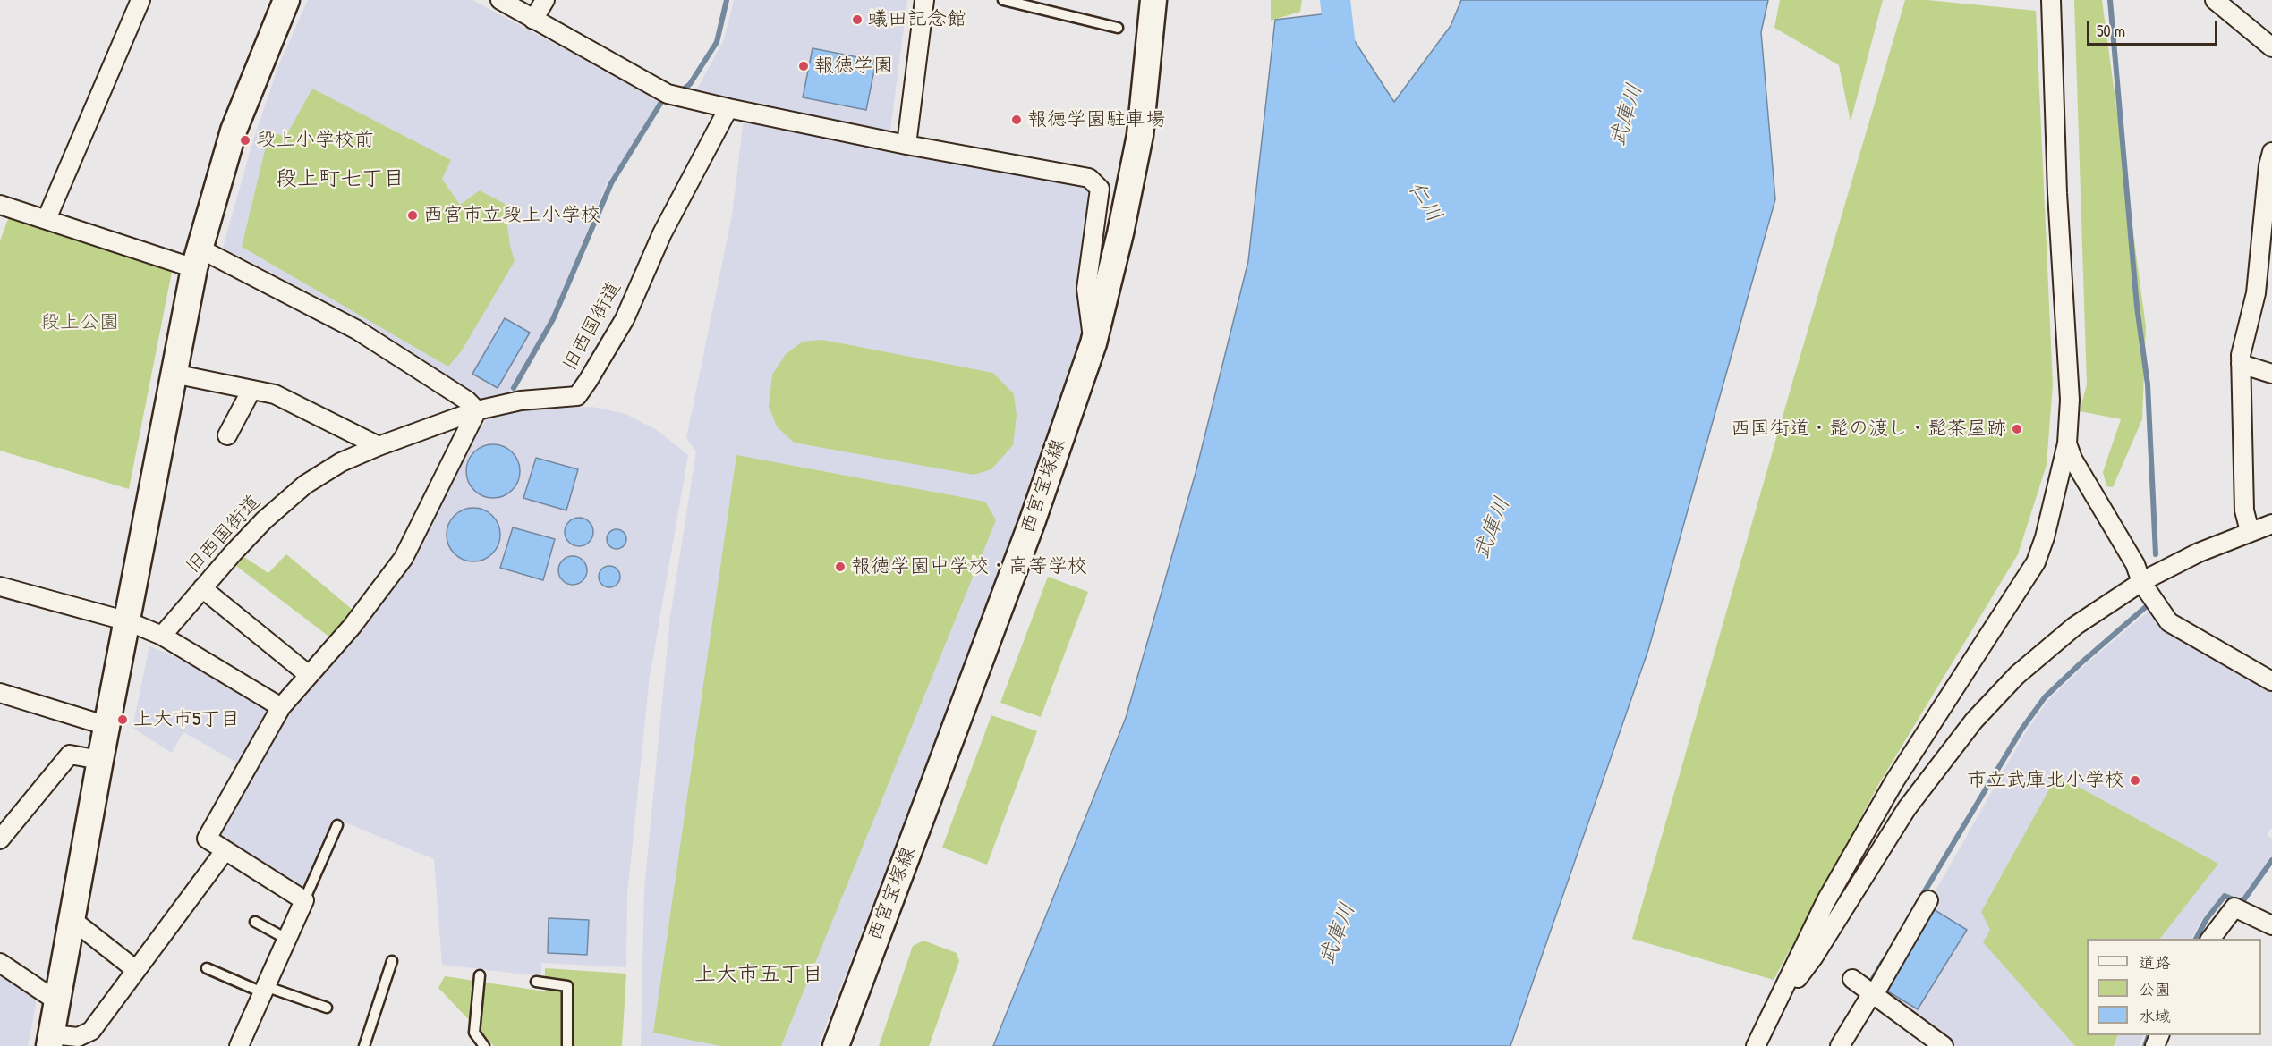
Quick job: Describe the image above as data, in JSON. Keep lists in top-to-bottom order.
{
  "streets": {
    "main road": ["西宮宝塚線"],
    "street": ["旧西国街道"]
  },
  "districts": ["段上町七丁目", "上大市五丁目"],
  "water": ["武庫川", "仁川"],
  "parks": ["段上公園"],
  "places": [
    "蟻田記念館",
    "報徳学園",
    "報徳学園駐車場",
    "段上小学校前",
    "西宮市立段上小学校",
    "西国街道・髭の渡し・髭茶屋跡",
    "報徳学園中学校・高等学校",
    "上大市5丁目",
    "市立武庫北小学校"
  ],
  "legend": ["道路", "公園", "水域"],
  "scale_bar": "50 m"
}
